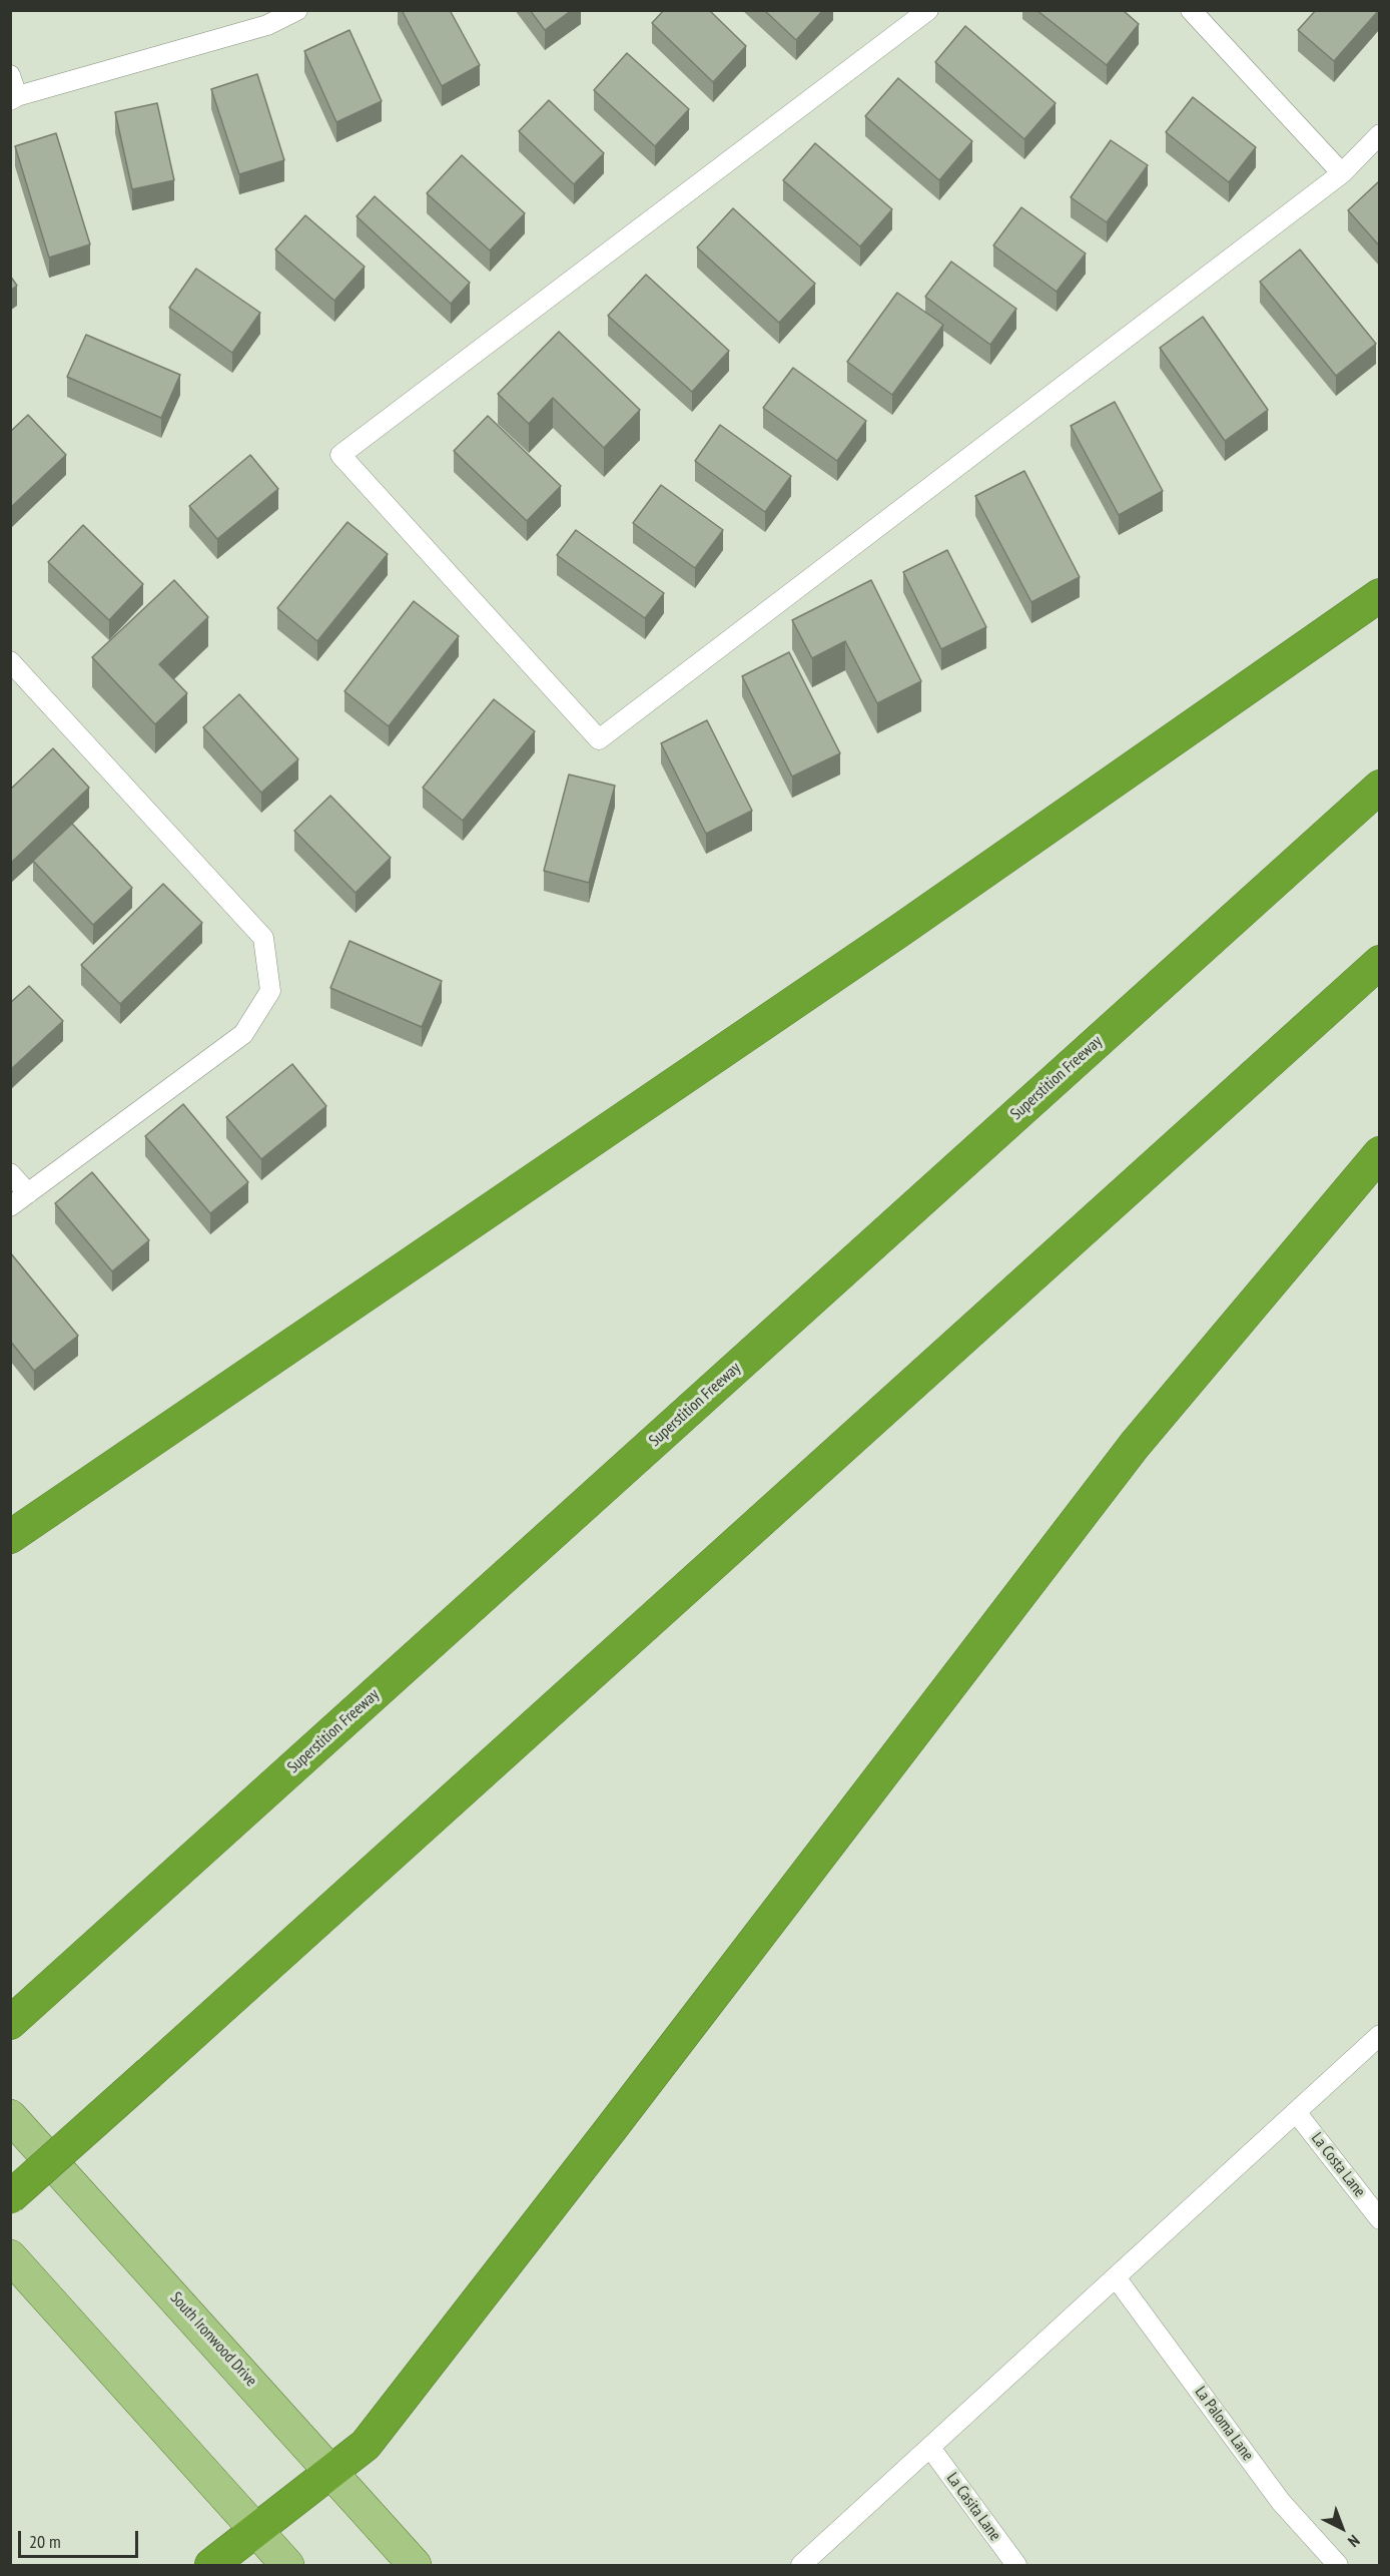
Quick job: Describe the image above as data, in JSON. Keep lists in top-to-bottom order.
{
  "streets": {
    "highway": ["Superstition Freeway"],
    "main road": ["South Ironwood Drive"],
    "lane": ["La Costa Lane", "La Paloma Lane", "La Casita Lane"]
  },
  "scale_bar": "20 m",
  "north": "bottom right"
}
